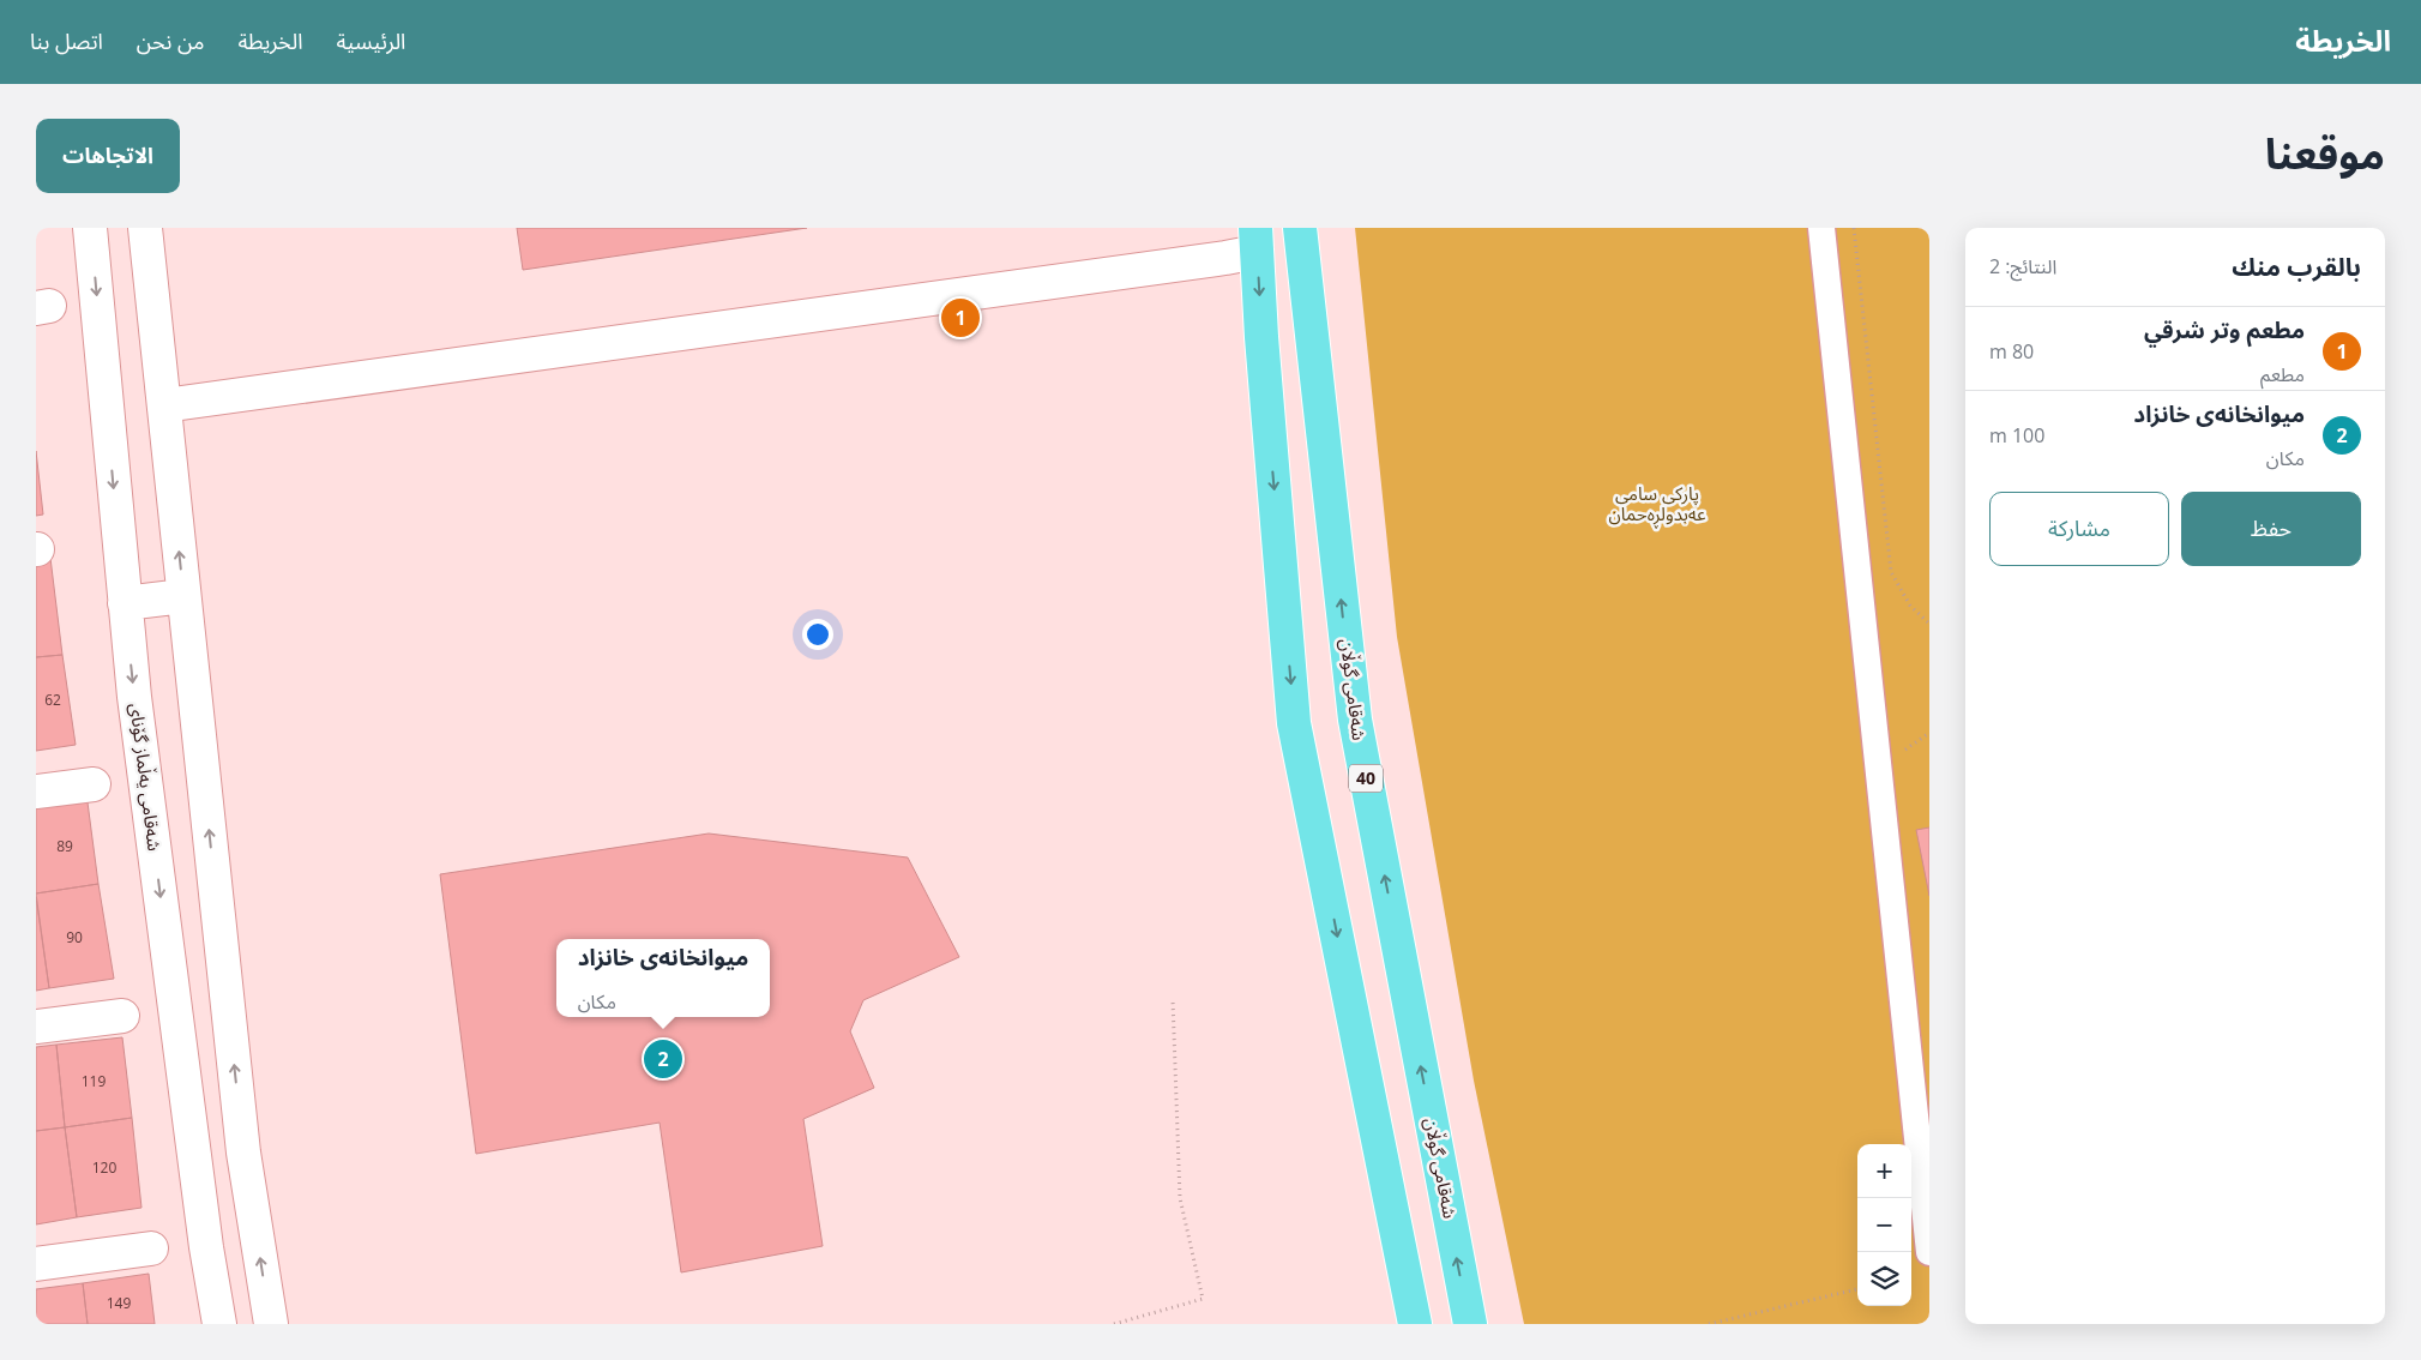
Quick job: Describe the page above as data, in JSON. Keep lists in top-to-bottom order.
{
  "streets": {
    "main road": ["شەقامی گوڵان", "40"],
    "street": ["شەقامی یەڵماز گۆنای"]
  },
  "parks": ["پارکی سامی عەبدولڕەحمان"],
  "house_numbers": [
    "62",
    "89",
    "90",
    "119",
    "120",
    "149"
  ],
  "page": {
    "header": "الخريطة",
    "nav": [
      "الرئيسية",
      "الخريطة",
      "من نحن",
      "اتصل بنا"
    ],
    "title": "موقعنا",
    "buttons": [
      "الاتجاهات",
      ["حفظ", "مشاركة"]
    ],
    "heading": ["بالقرب منك", "النتائج: 2"],
    "pins": ["1", "2"],
    "list": [
      {
        "mark": "1",
        "name": "مطعم وتر شرقي",
        "note": "مطعم",
        "value": "80 m"
      },
      {
        "mark": "2",
        "name": "میوانخانەی خانزاد",
        "note": "مكان",
        "value": "100 m"
      }
    ],
    "popup": ["میوانخانەی خانزاد", "مكان"],
    "map_buttons": ["+", "−"]
  }
}
